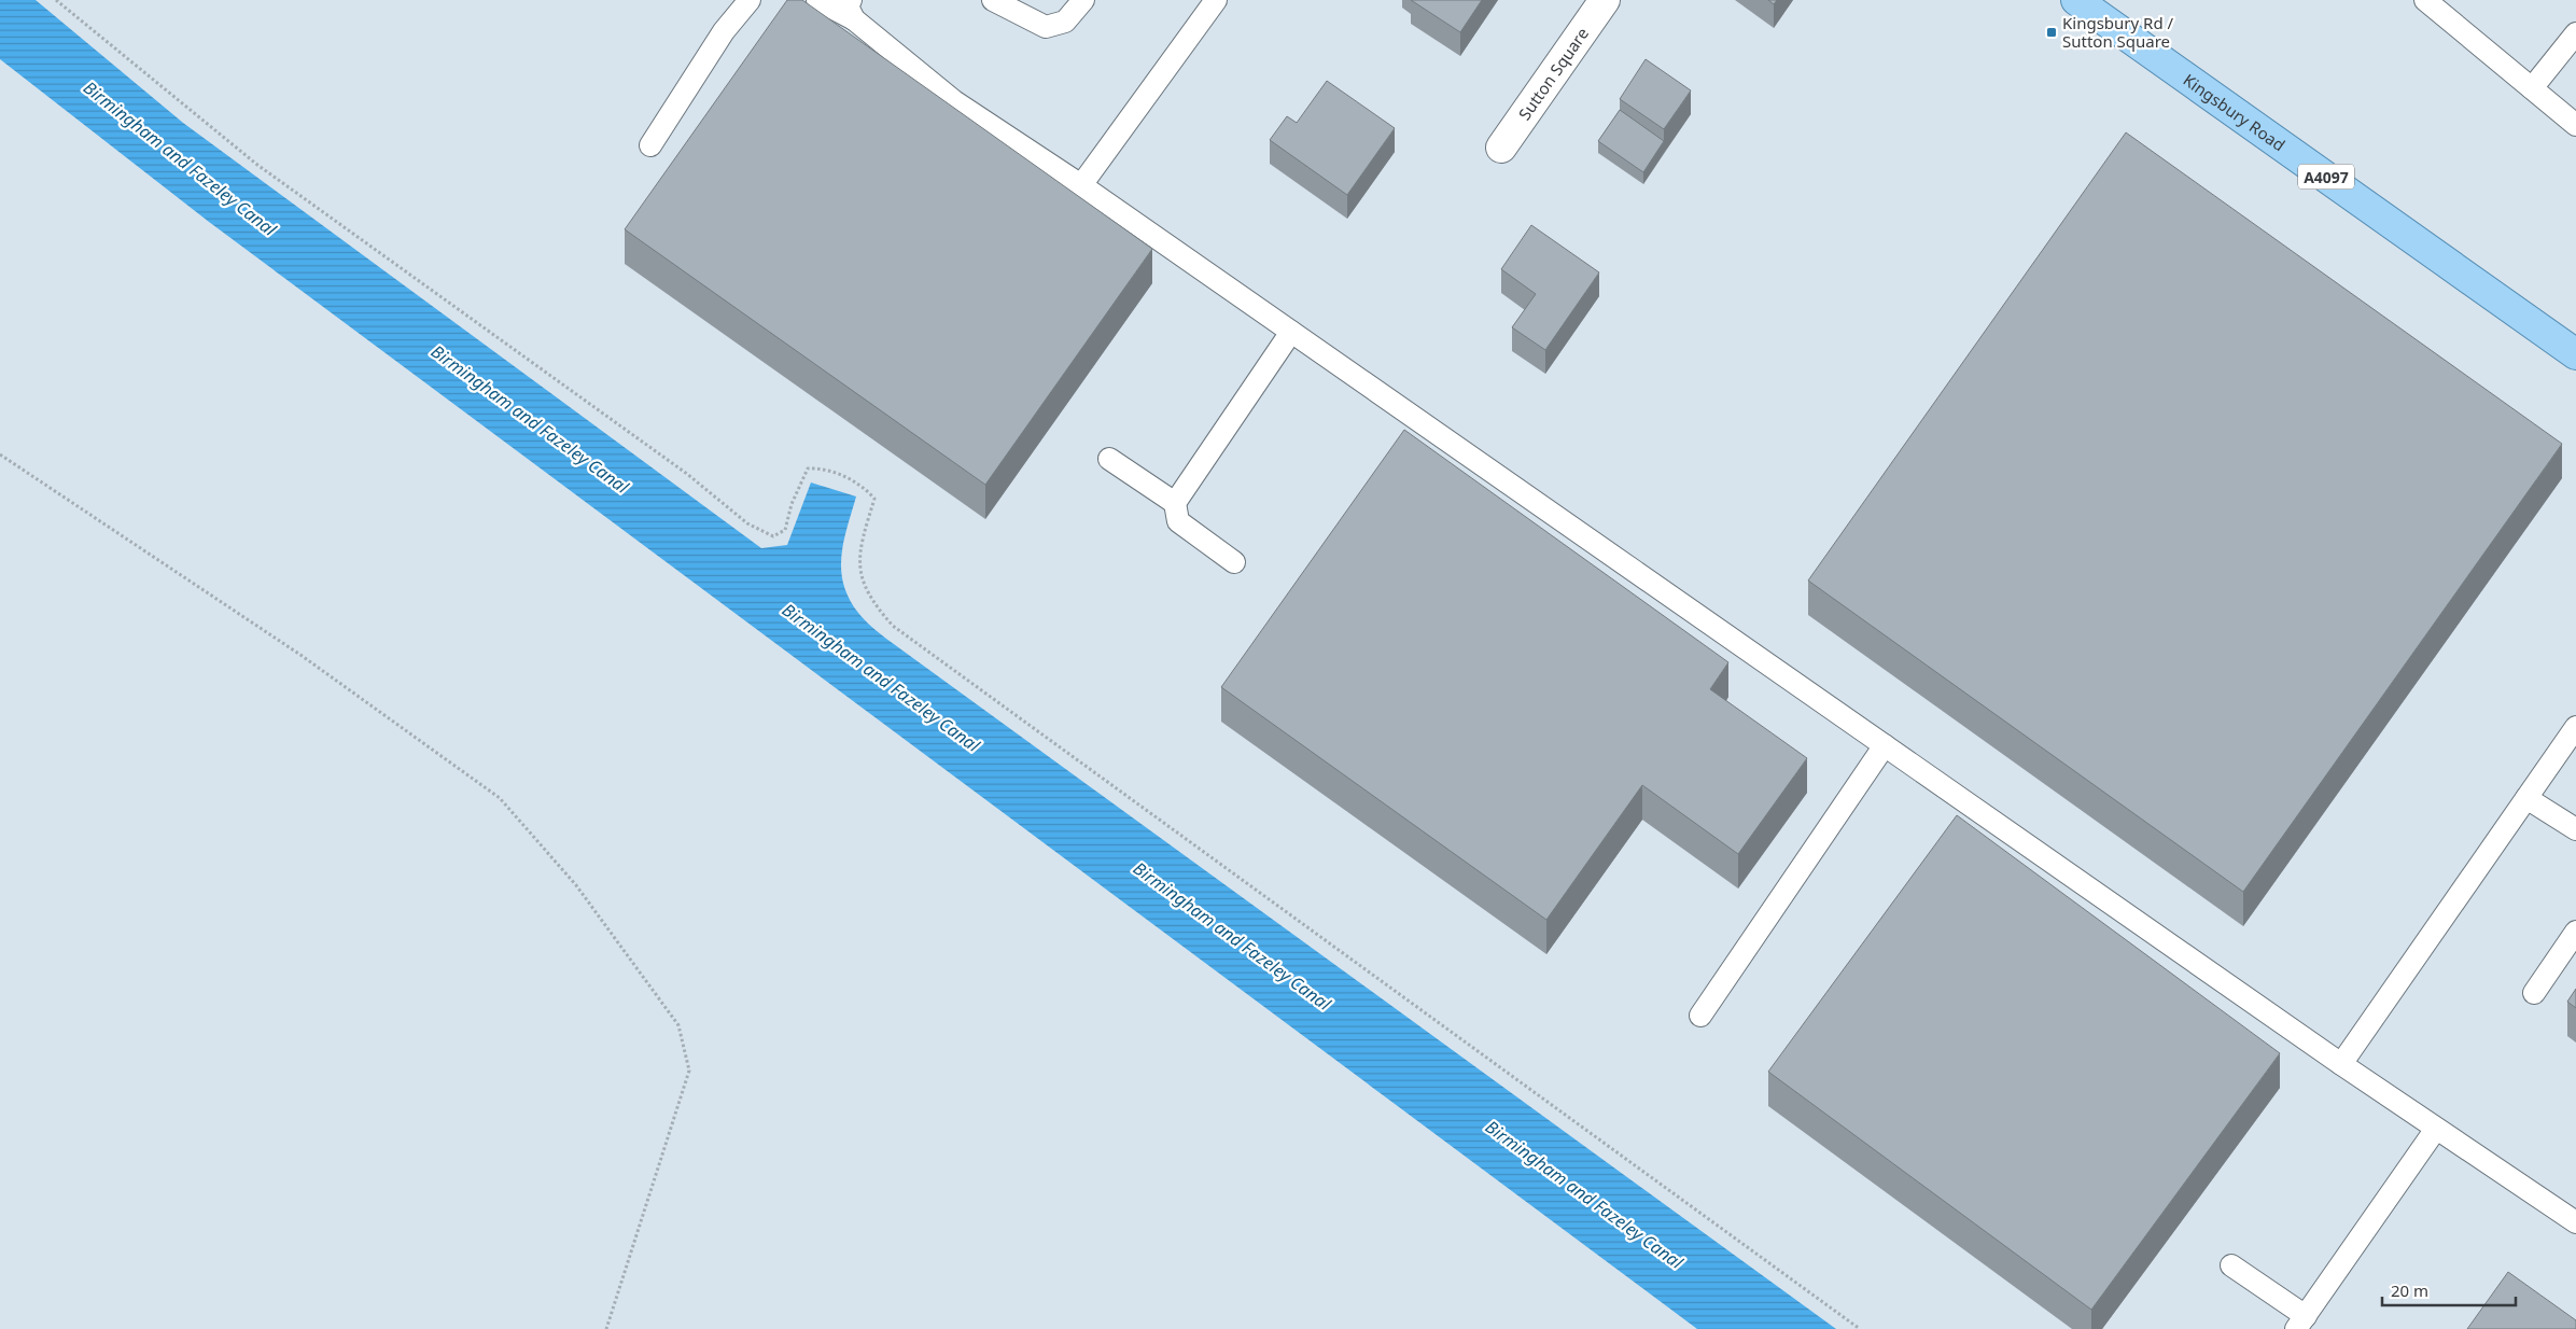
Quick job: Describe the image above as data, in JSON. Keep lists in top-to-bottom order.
{
  "streets": {
    "main road": ["Kingsbury Road", "A4097"],
    "street": ["Sutton Square"]
  },
  "water": ["Birmingham and Fazeley Canal"],
  "places": {
    "transit": ["Kingsbury Rd / Sutton Square"]
  },
  "scale_bar": "20 m"
}
